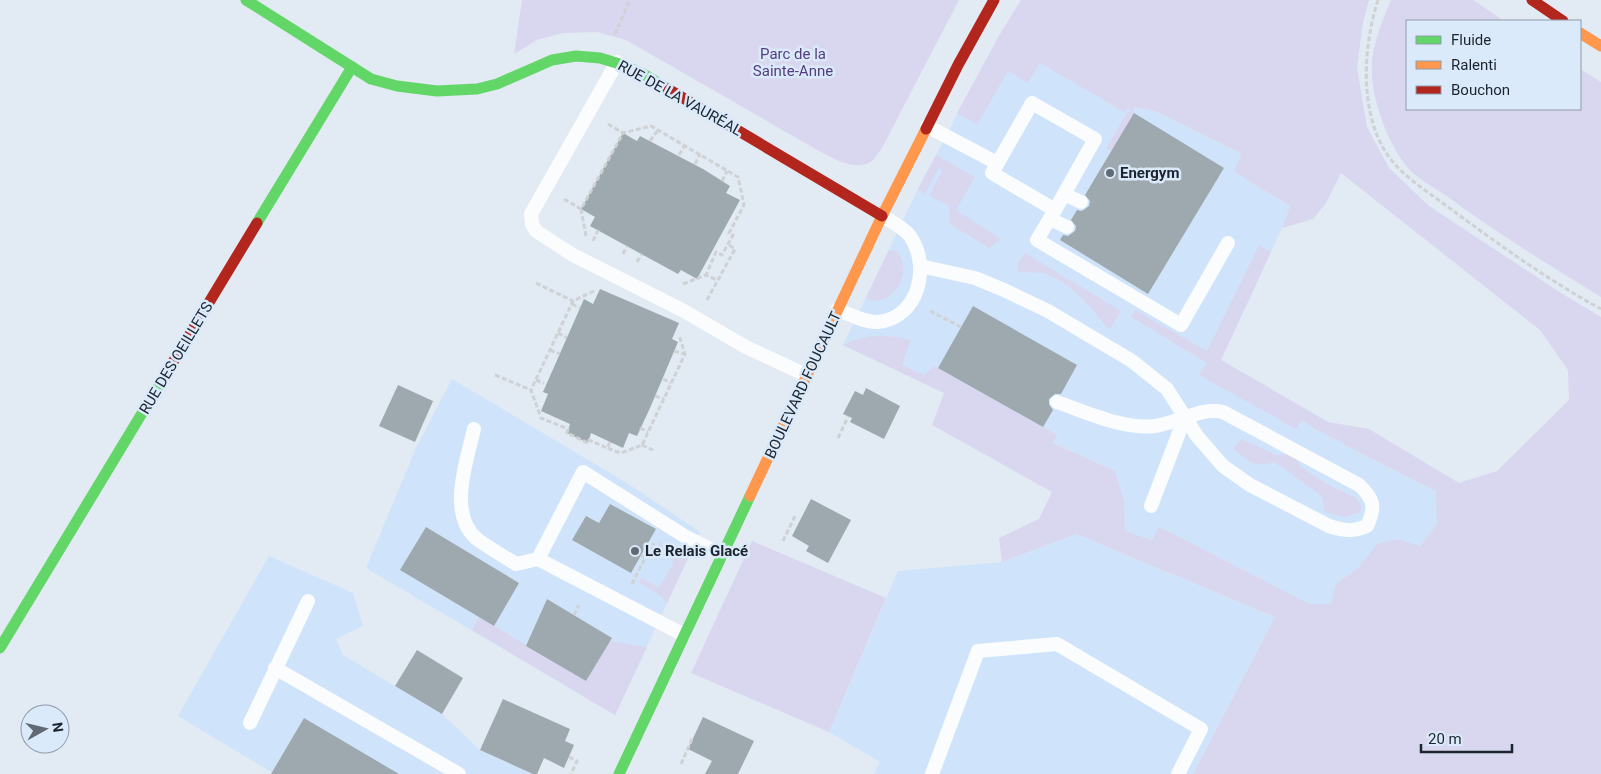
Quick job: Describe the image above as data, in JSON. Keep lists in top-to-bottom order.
{
  "streets": {
    "main road": ["RUE DE LA VAURÉAL", "RUE DES OEILLETS", "BOULEVARD FOUCAULT"]
  },
  "crossings": [
    ["RUE DE LA VAURÉAL", "RUE DES OEILLETS"],
    ["RUE DE LA VAURÉAL", "BOULEVARD FOUCAULT"]
  ],
  "parks": ["Parc de la Sainte-Anne"],
  "places": ["Energym", "Le Relais Glacé"],
  "legend": ["Fluide", "Ralenti", "Bouchon"],
  "scale_bar": "20 m",
  "north": "right"
}
